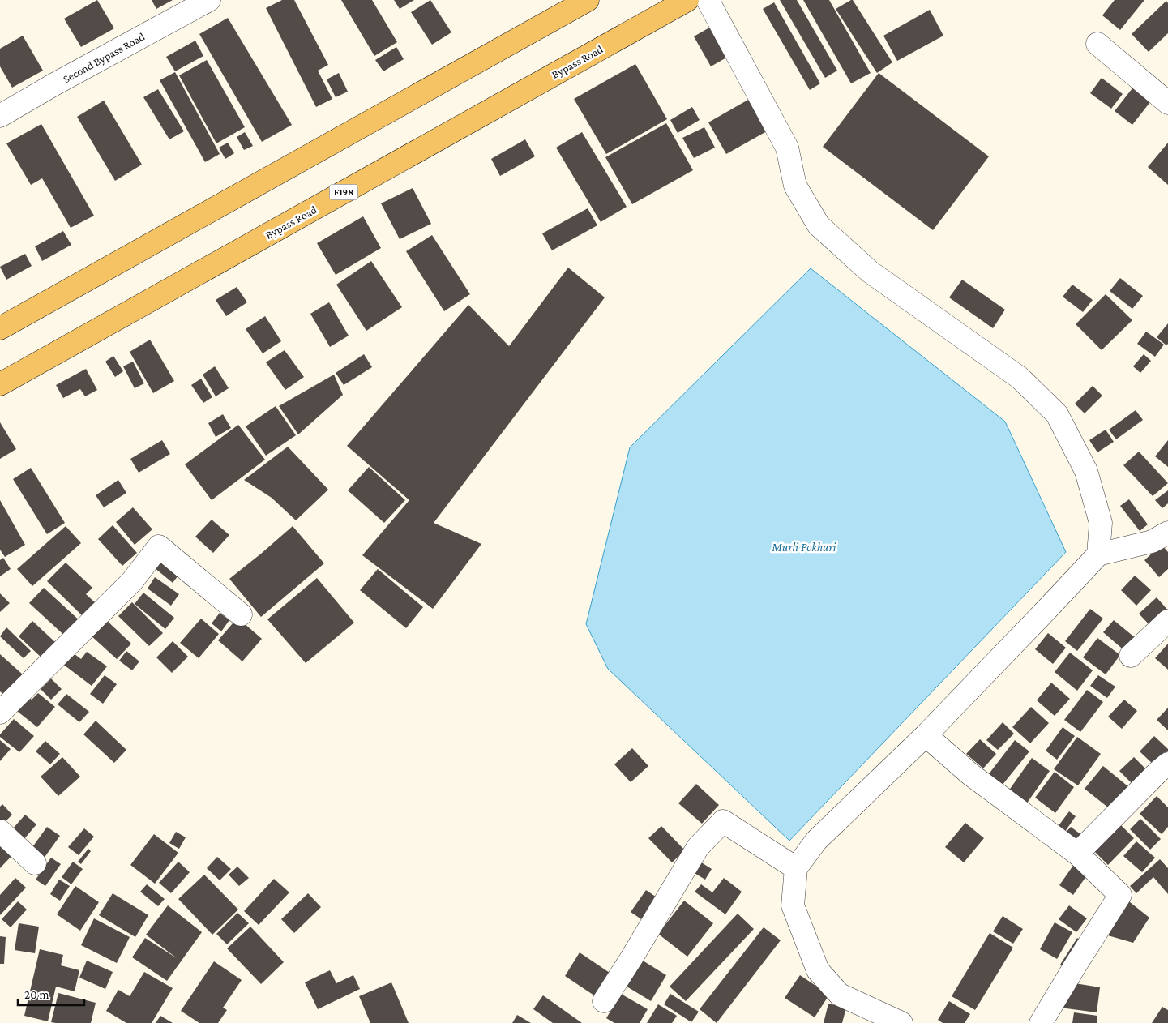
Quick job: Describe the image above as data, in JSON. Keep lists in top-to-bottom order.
{
  "streets": {
    "main road": ["Bypass Road", "F198"],
    "street": ["Second Bypass Road"]
  },
  "water": ["Murli Pokhari"],
  "scale_bar": "20 m"
}
